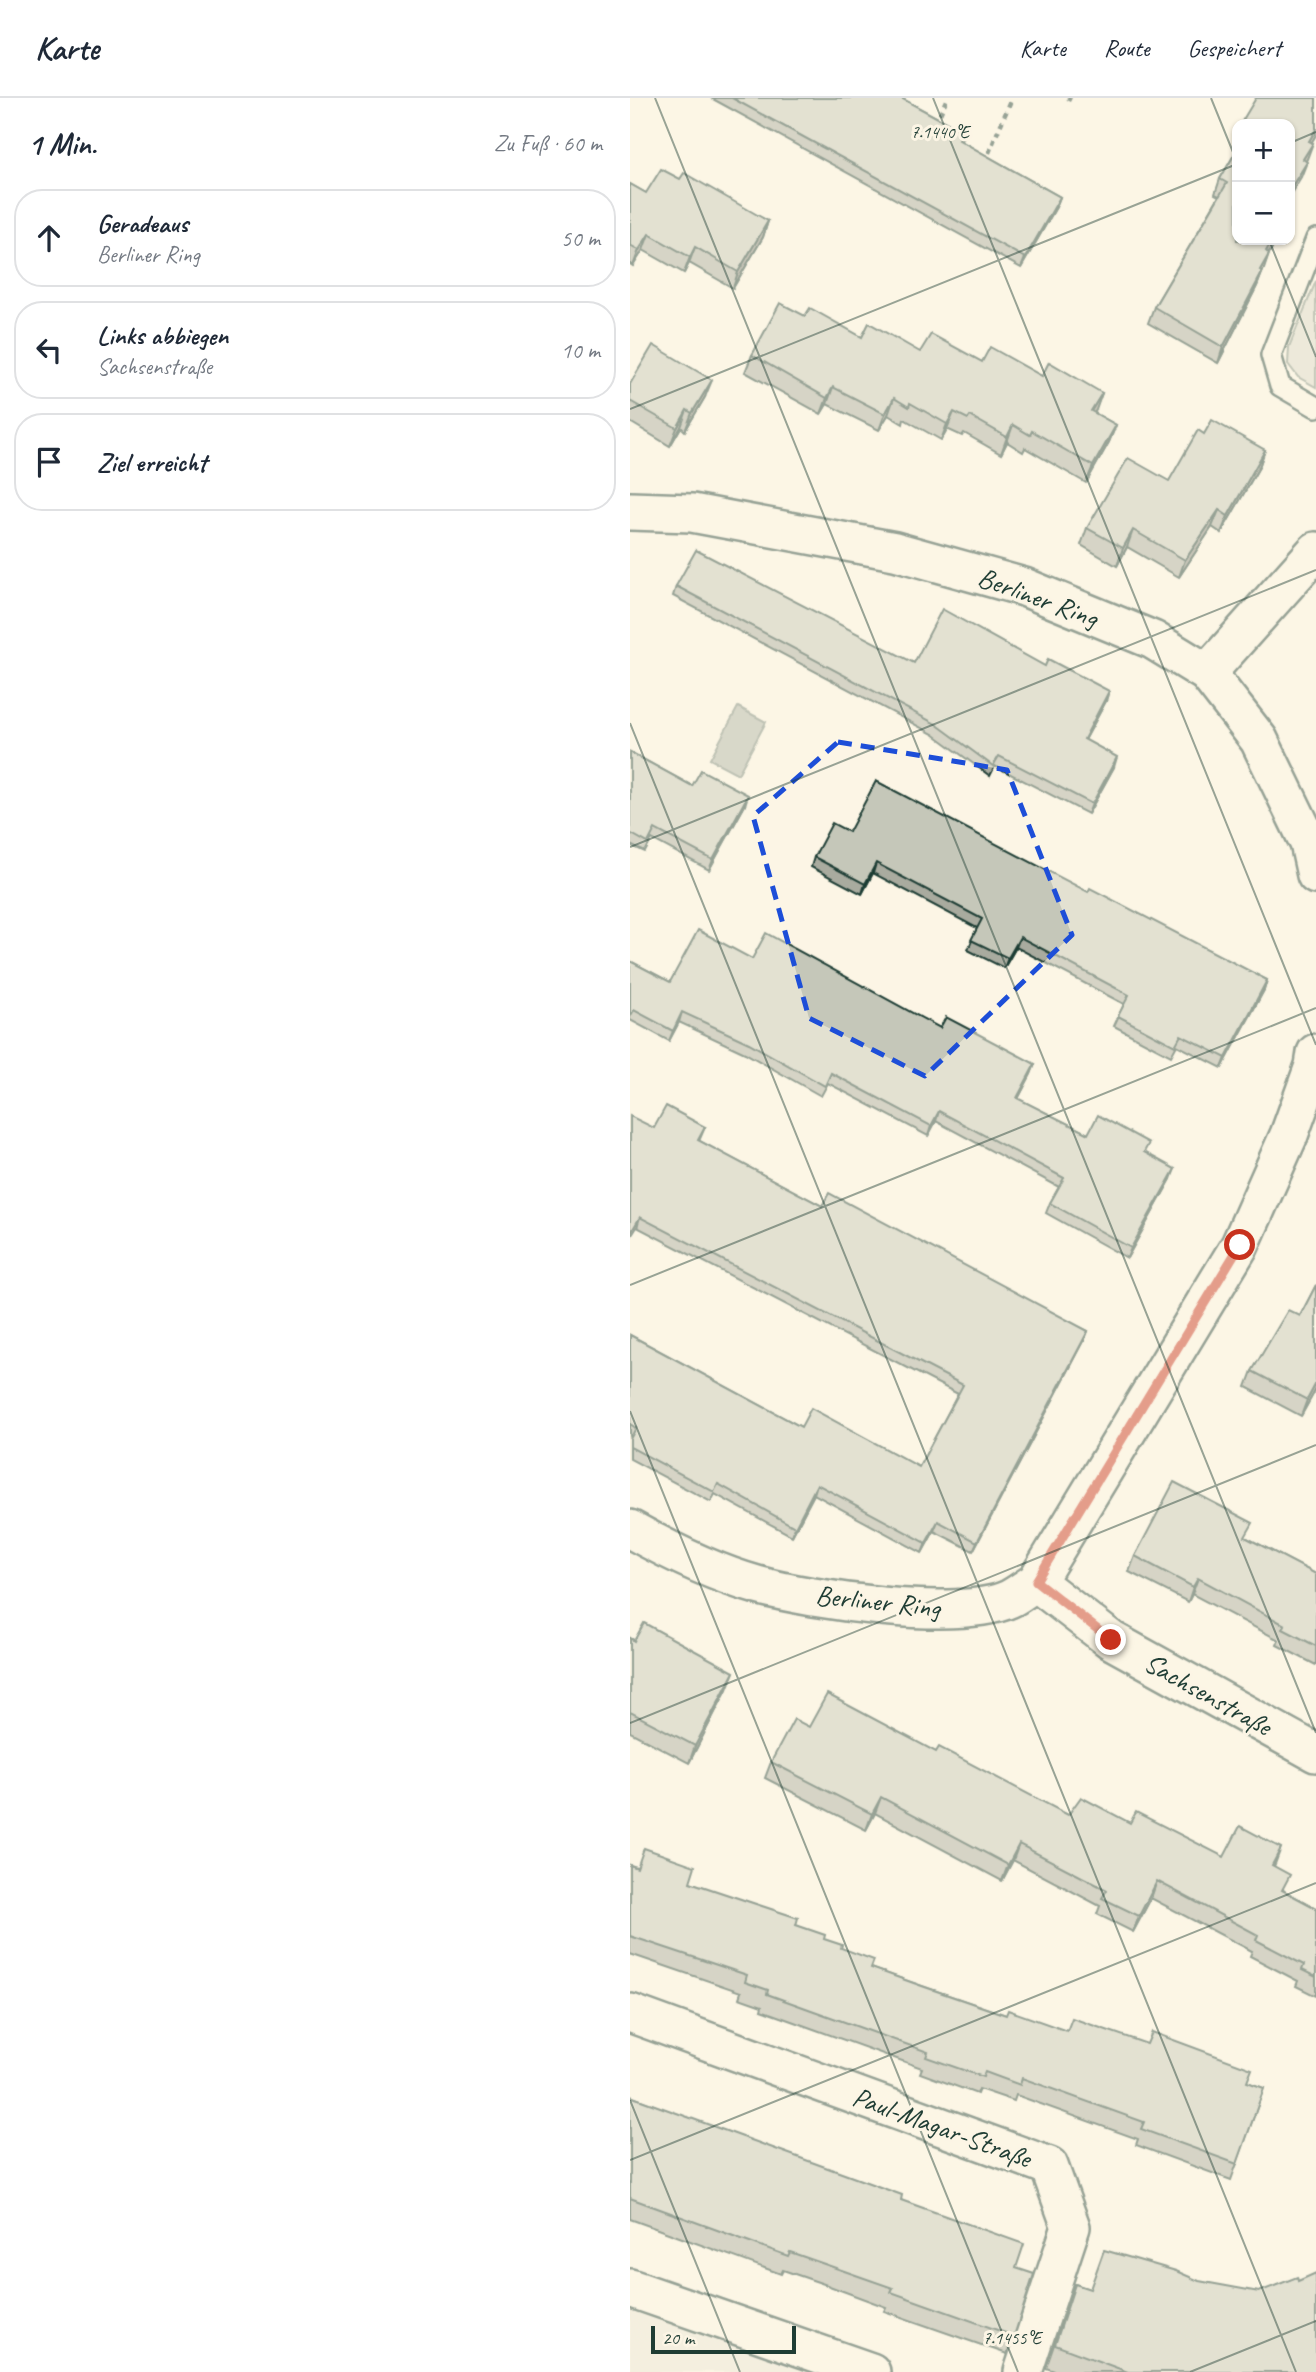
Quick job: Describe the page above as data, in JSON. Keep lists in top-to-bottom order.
{
  "streets": {
    "street": ["Berliner Ring", "Sachsenstraße", "Paul-Magar-Straße"]
  },
  "crossings": [
    ["Berliner Ring", "Sachsenstraße"]
  ],
  "scale_bar": "20 m",
  "page": {
    "header": "Karte",
    "nav": ["Karte", "Route", "Gespeichert"],
    "heading": ["1 Min.", "Zu Fuß · 60 m"],
    "map_buttons": ["+", "−"],
    "list": [
      ["Geradeaus", "Berliner Ring", "50 m"],
      ["Links abbiegen", "Sachsenstraße", "10 m"],
      "Ziel erreicht"
    ],
    "scale": "20 m"
  },
  "coordinates": ["7.1440°E", "7.1455°E"]
}
